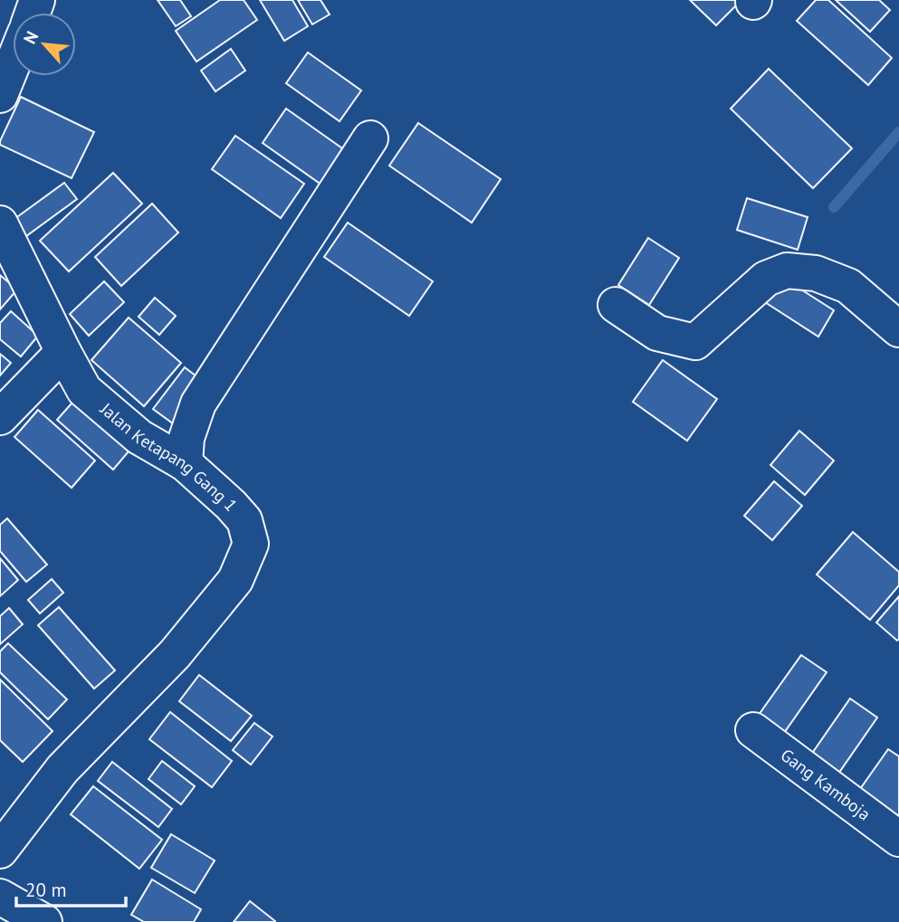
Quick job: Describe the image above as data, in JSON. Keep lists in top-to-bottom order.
{
  "streets": {
    "street": ["Jalan Ketapang Gang 1", "Gang Kamboja"]
  },
  "scale_bar": "20 m",
  "north": "top left"
}
